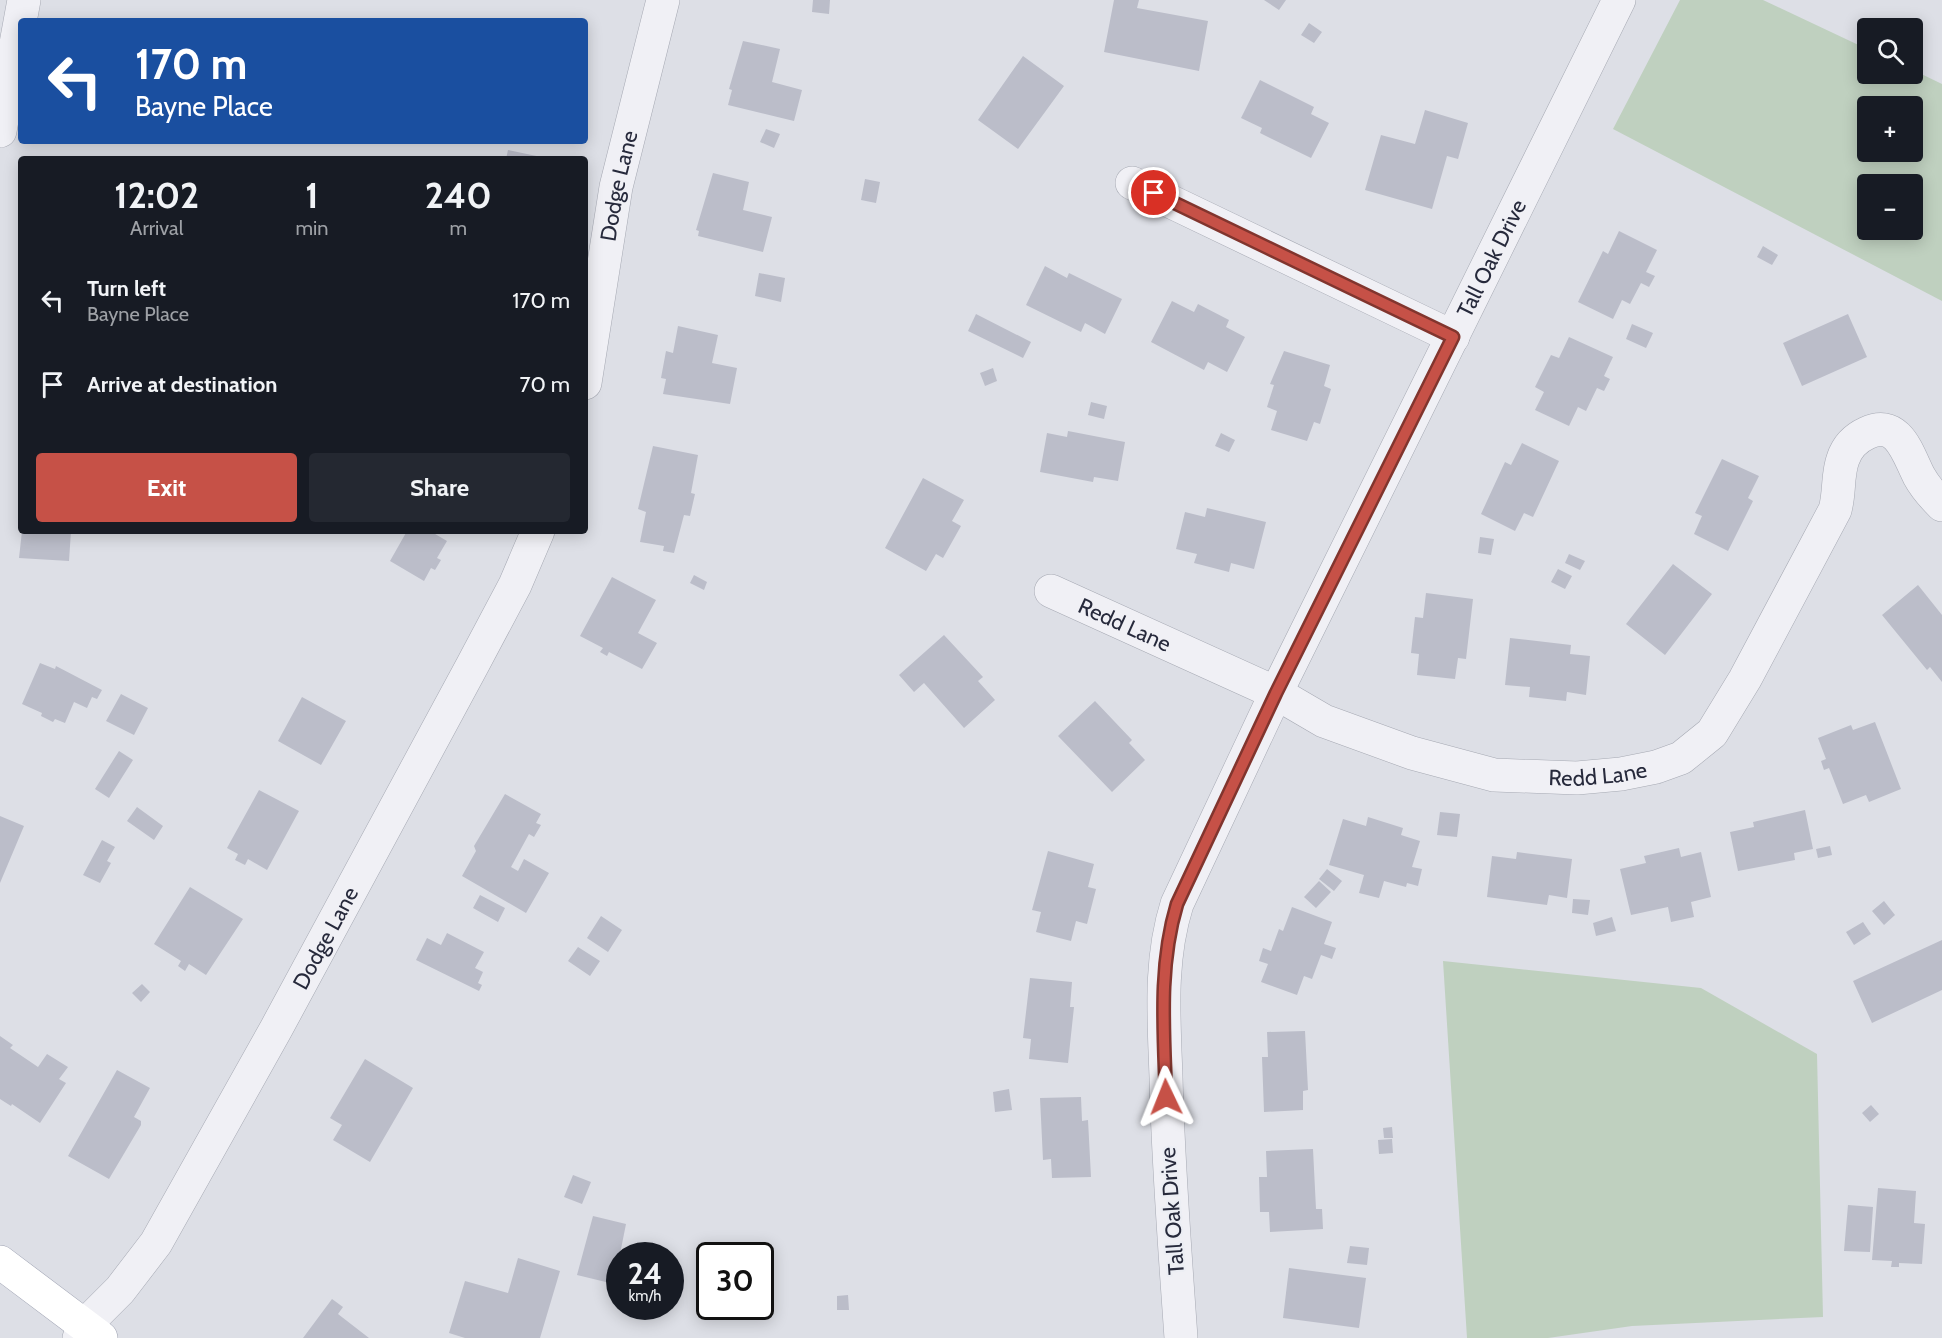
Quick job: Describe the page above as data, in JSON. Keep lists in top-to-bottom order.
{
  "streets": {
    "street": ["Dodge Lane", "Tall Oak Drive", "Redd Lane"]
  },
  "crossings": [
    ["Tall Oak Drive", "Redd Lane"]
  ],
  "page": {
    "map_buttons": ["+", "−"],
    "turn": ["170 m", "Bayne Place"],
    "eta": [
      "12:02",
      "Arrival",
      "1",
      "min",
      "240",
      "m"
    ],
    "list": [
      {
        "name": "Turn left",
        "note": "Bayne Place",
        "value": "170 m"
      },
      {
        "name": "Arrive at destination",
        "value": "70 m"
      }
    ],
    "buttons": ["Exit", "Share"],
    "speed": "24 km/h",
    "limit": "30"
  }
}
